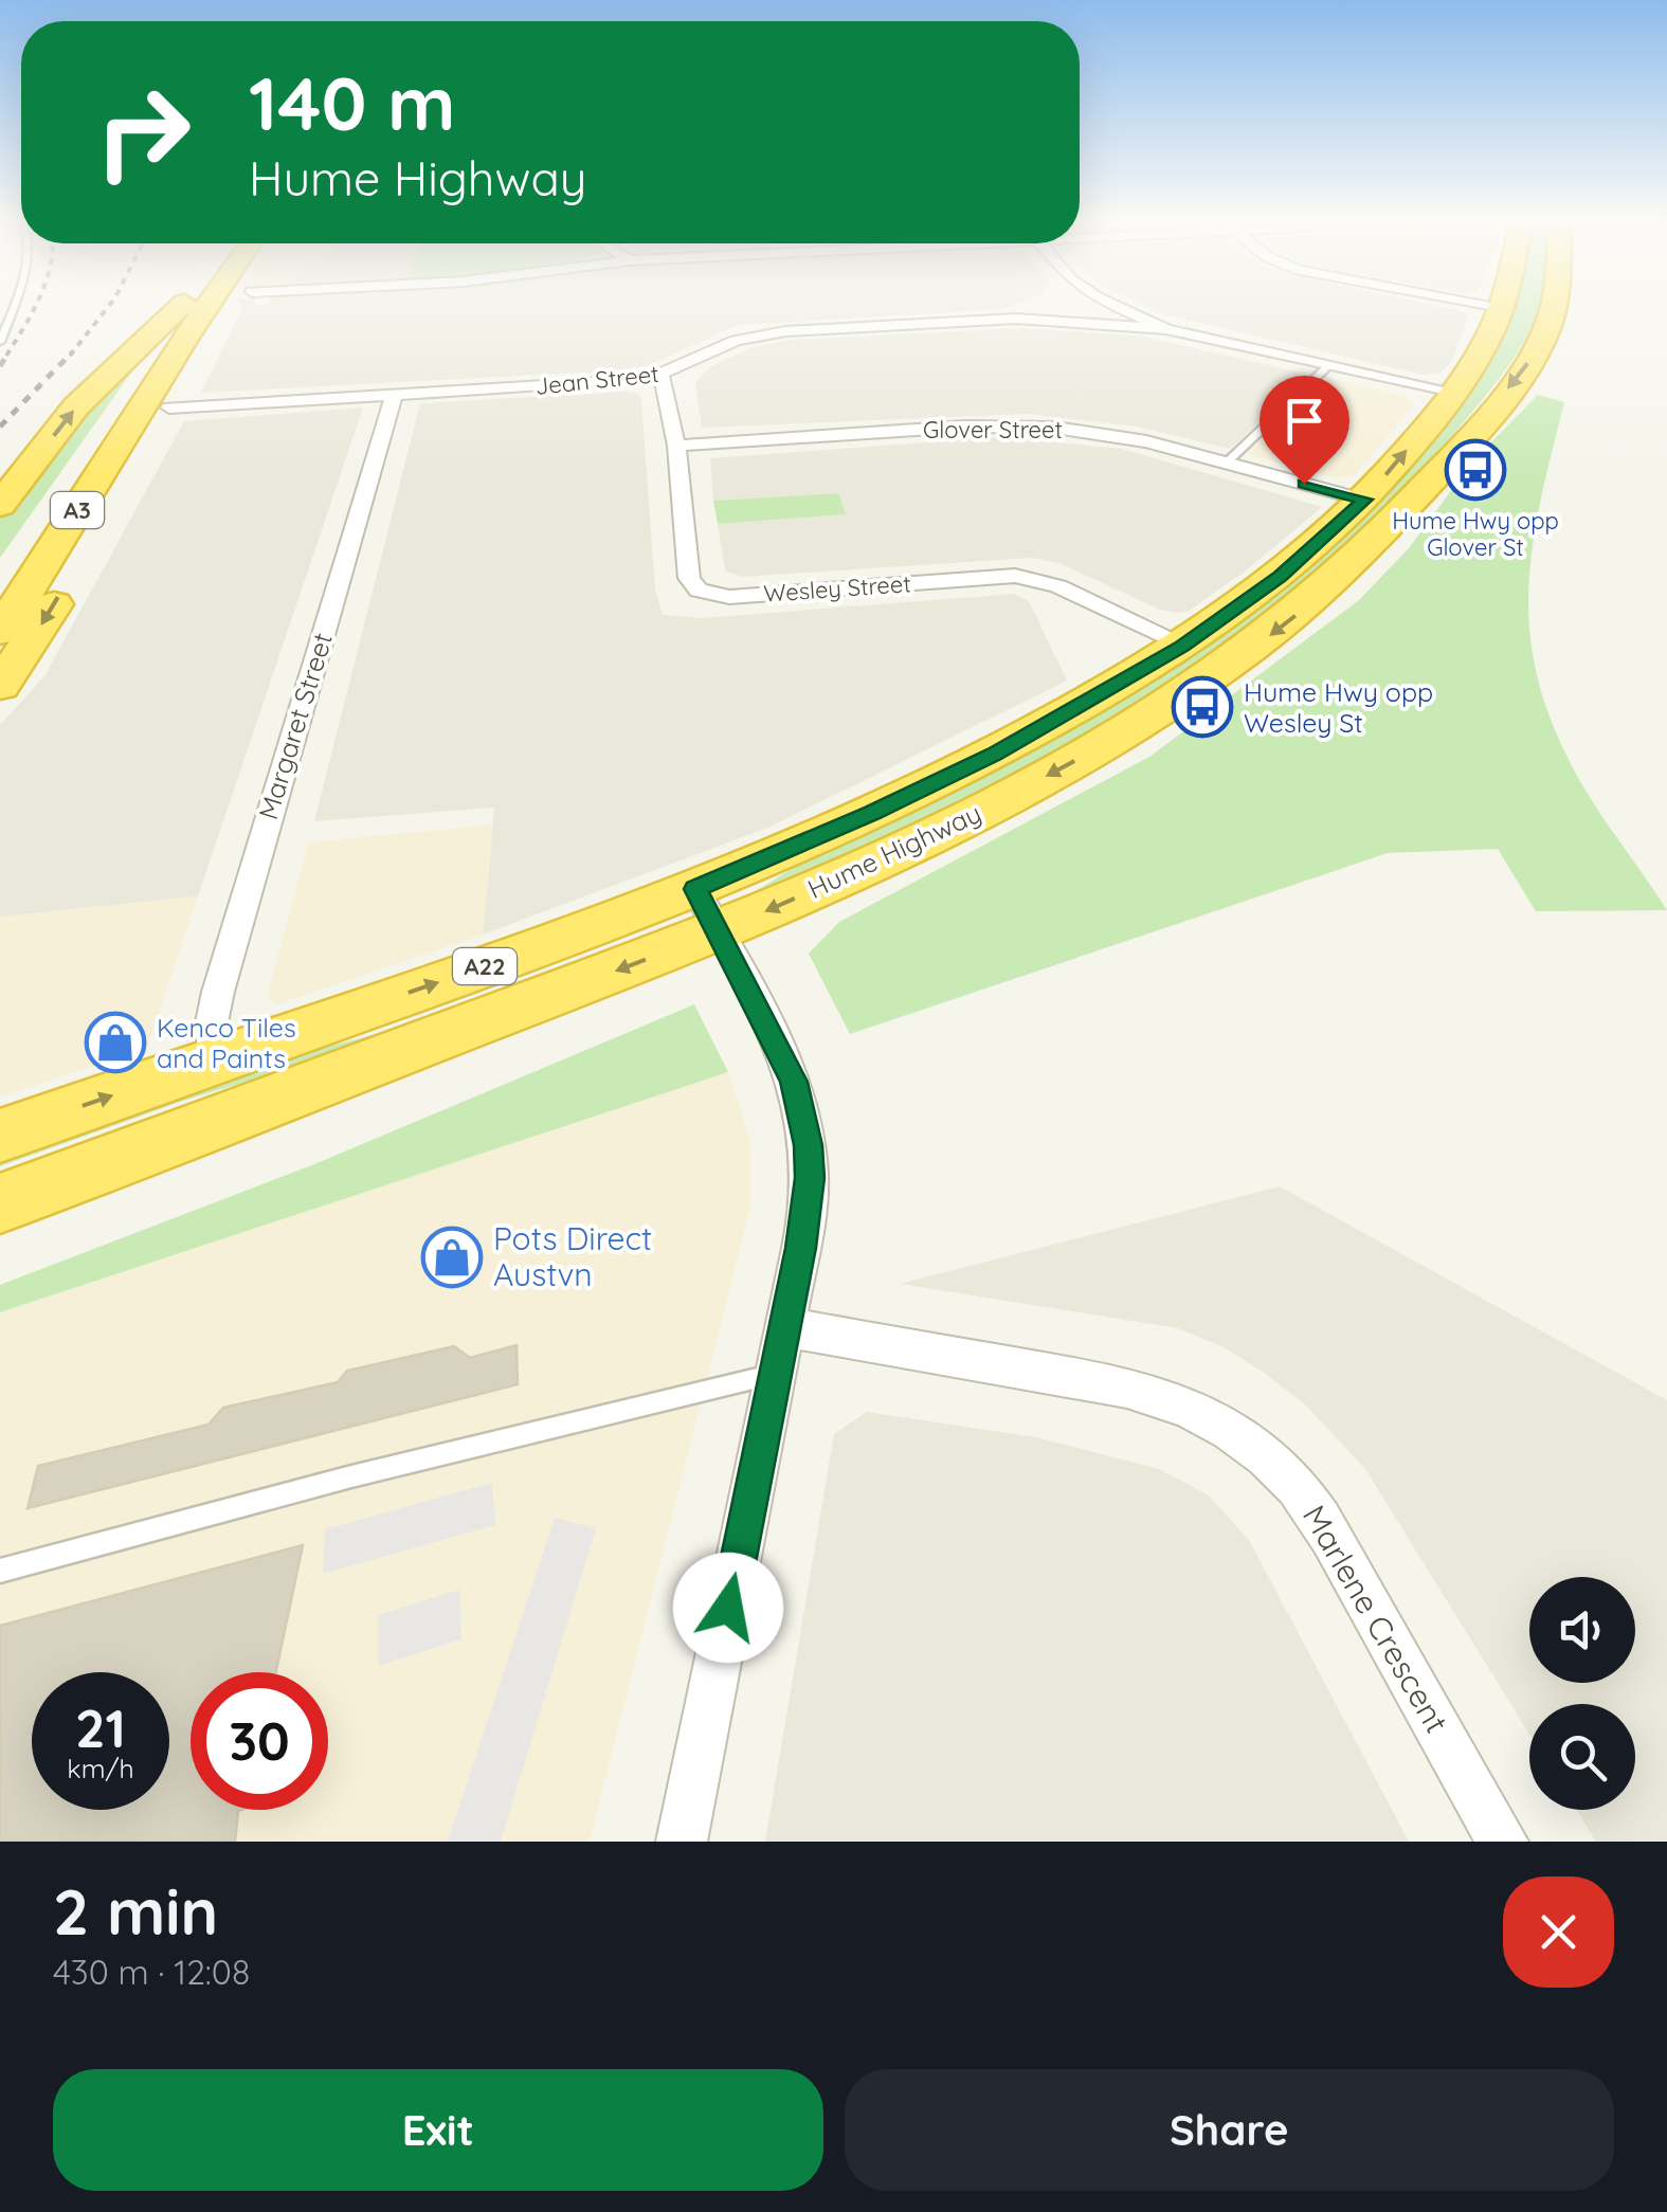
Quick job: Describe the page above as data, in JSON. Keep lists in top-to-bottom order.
{
  "streets": {
    "highway": ["A3", "Hume Highway", "A22"],
    "street": [
      "Jean Street",
      "Glover Street",
      "Wesley Street",
      "Margaret Street",
      "Marlene Crescent"
    ]
  },
  "crossings": [
    ["Jean Street", "A3"],
    ["Jean Street", "Wesley Street"],
    ["Jean Street", "Margaret Street"],
    ["Glover Street", "Wesley Street"],
    ["Glover Street", "Hume Highway"],
    ["Wesley Street", "Hume Highway"],
    ["Margaret Street", "Hume Highway"]
  ],
  "places": {
    "bus stop": ["Hume Hwy opp Glover St", "Hume Hwy opp Wesley St"],
    "shop": ["Kenco Tiles and Paints", "Pots Direct Austvn"]
  },
  "page": {
    "turn": ["140 m", "Hume Highway"],
    "speed": "21 km/h",
    "limit": "30",
    "heading": ["2 min", "430 m · 12:08"],
    "buttons": ["Exit", "Share"]
  }
}
